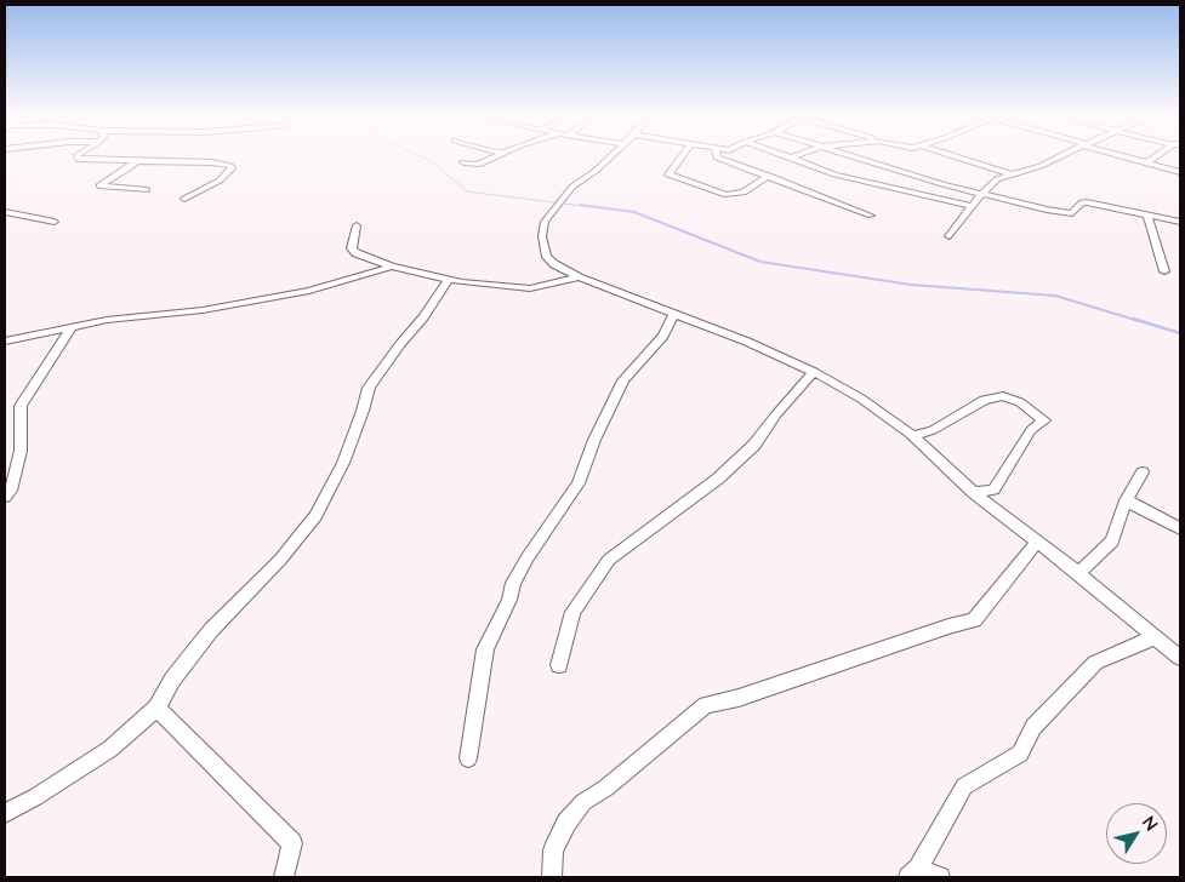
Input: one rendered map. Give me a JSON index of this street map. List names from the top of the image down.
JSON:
{
  "north": "top right"
}
